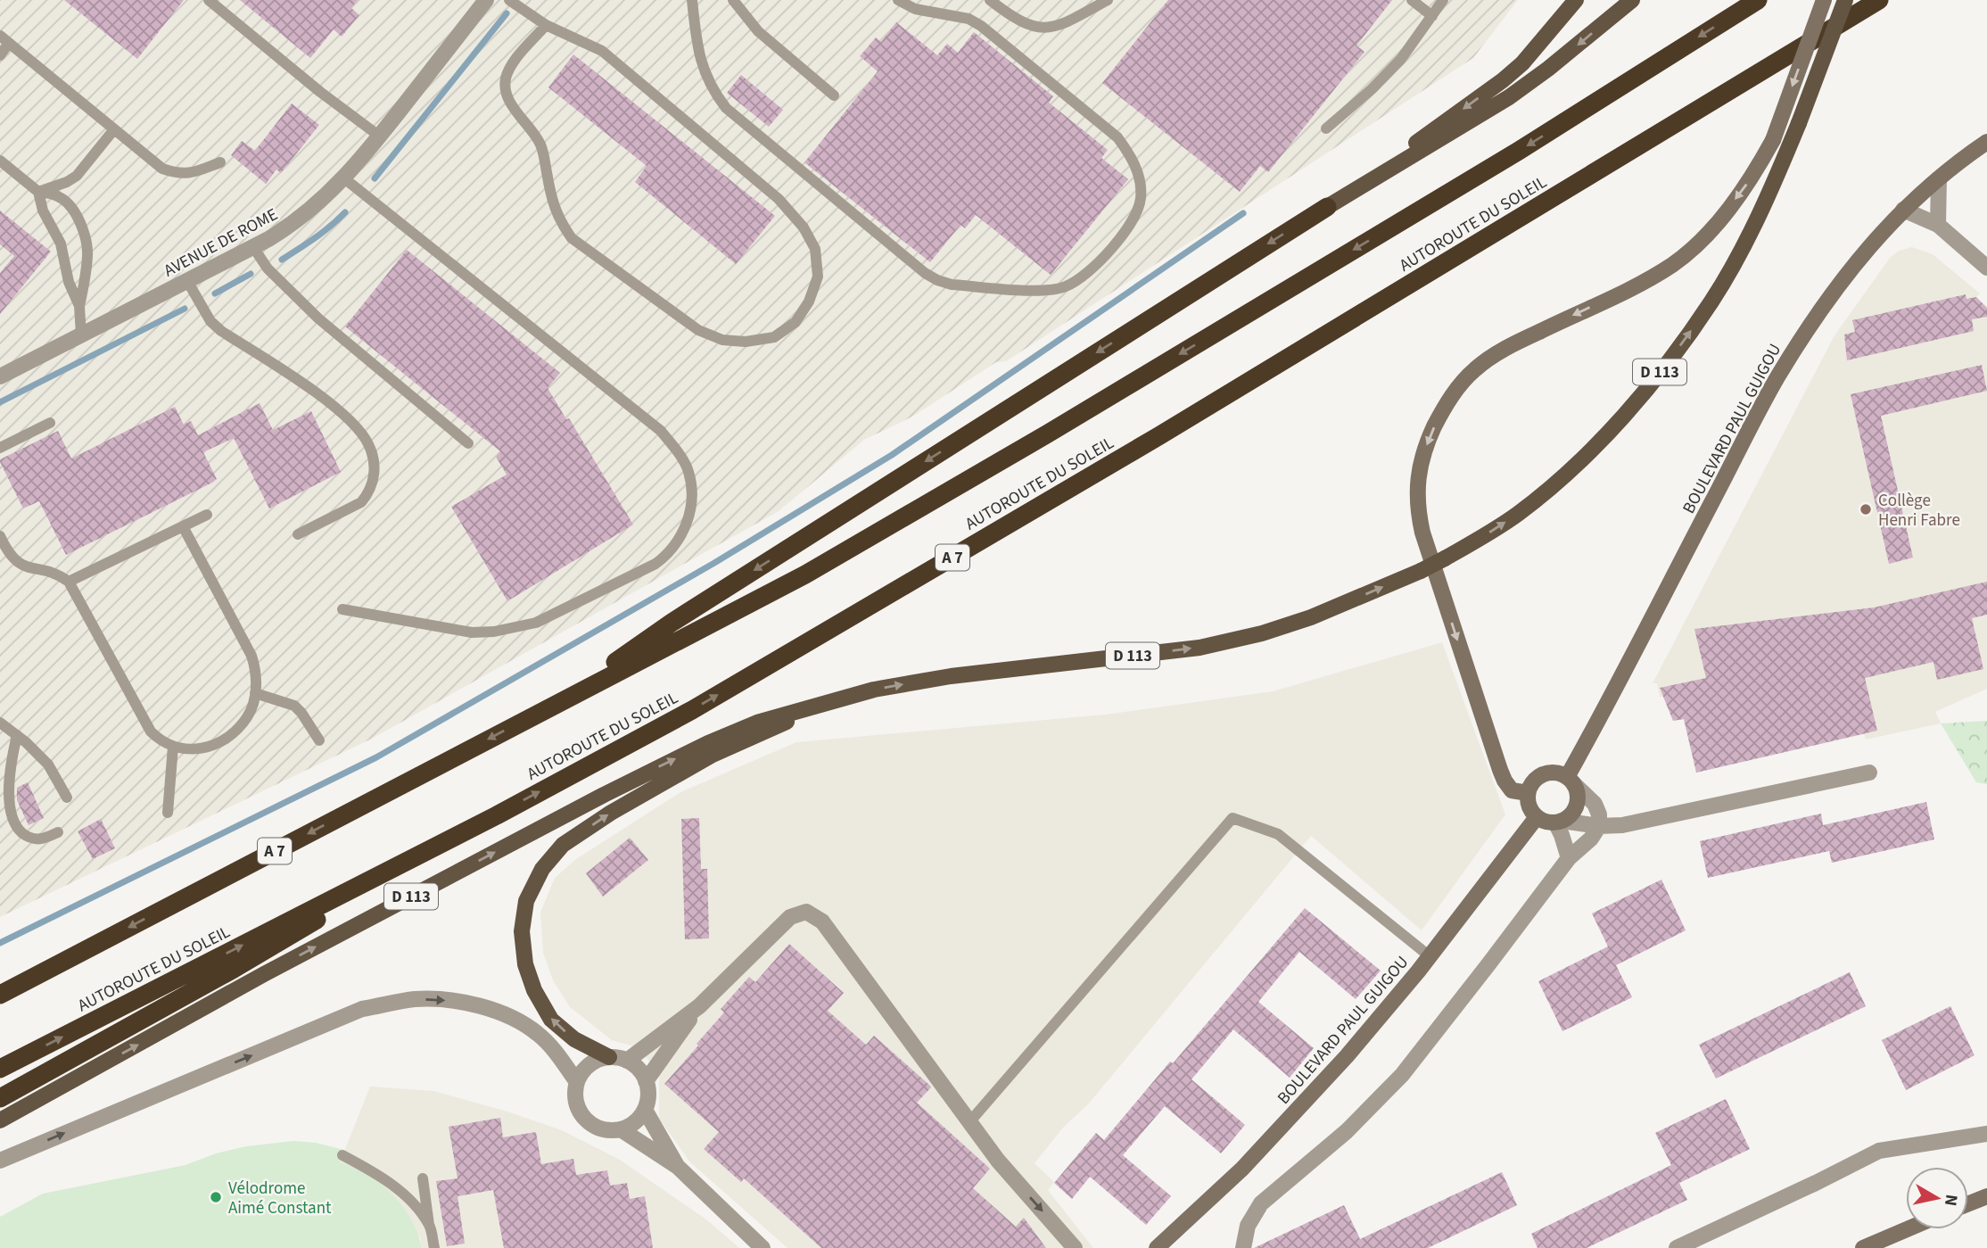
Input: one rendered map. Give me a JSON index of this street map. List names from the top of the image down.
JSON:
{
  "streets": {
    "highway": ["AUTOROUTE DU SOLEIL", "A 7"],
    "main road": ["D 113"],
    "street": ["AVENUE DE ROME", "BOULEVARD PAUL GUIGOU"]
  },
  "places": ["Collège Henri Fabre", "Vélodrome Aimé Constant"],
  "north": "right"
}
